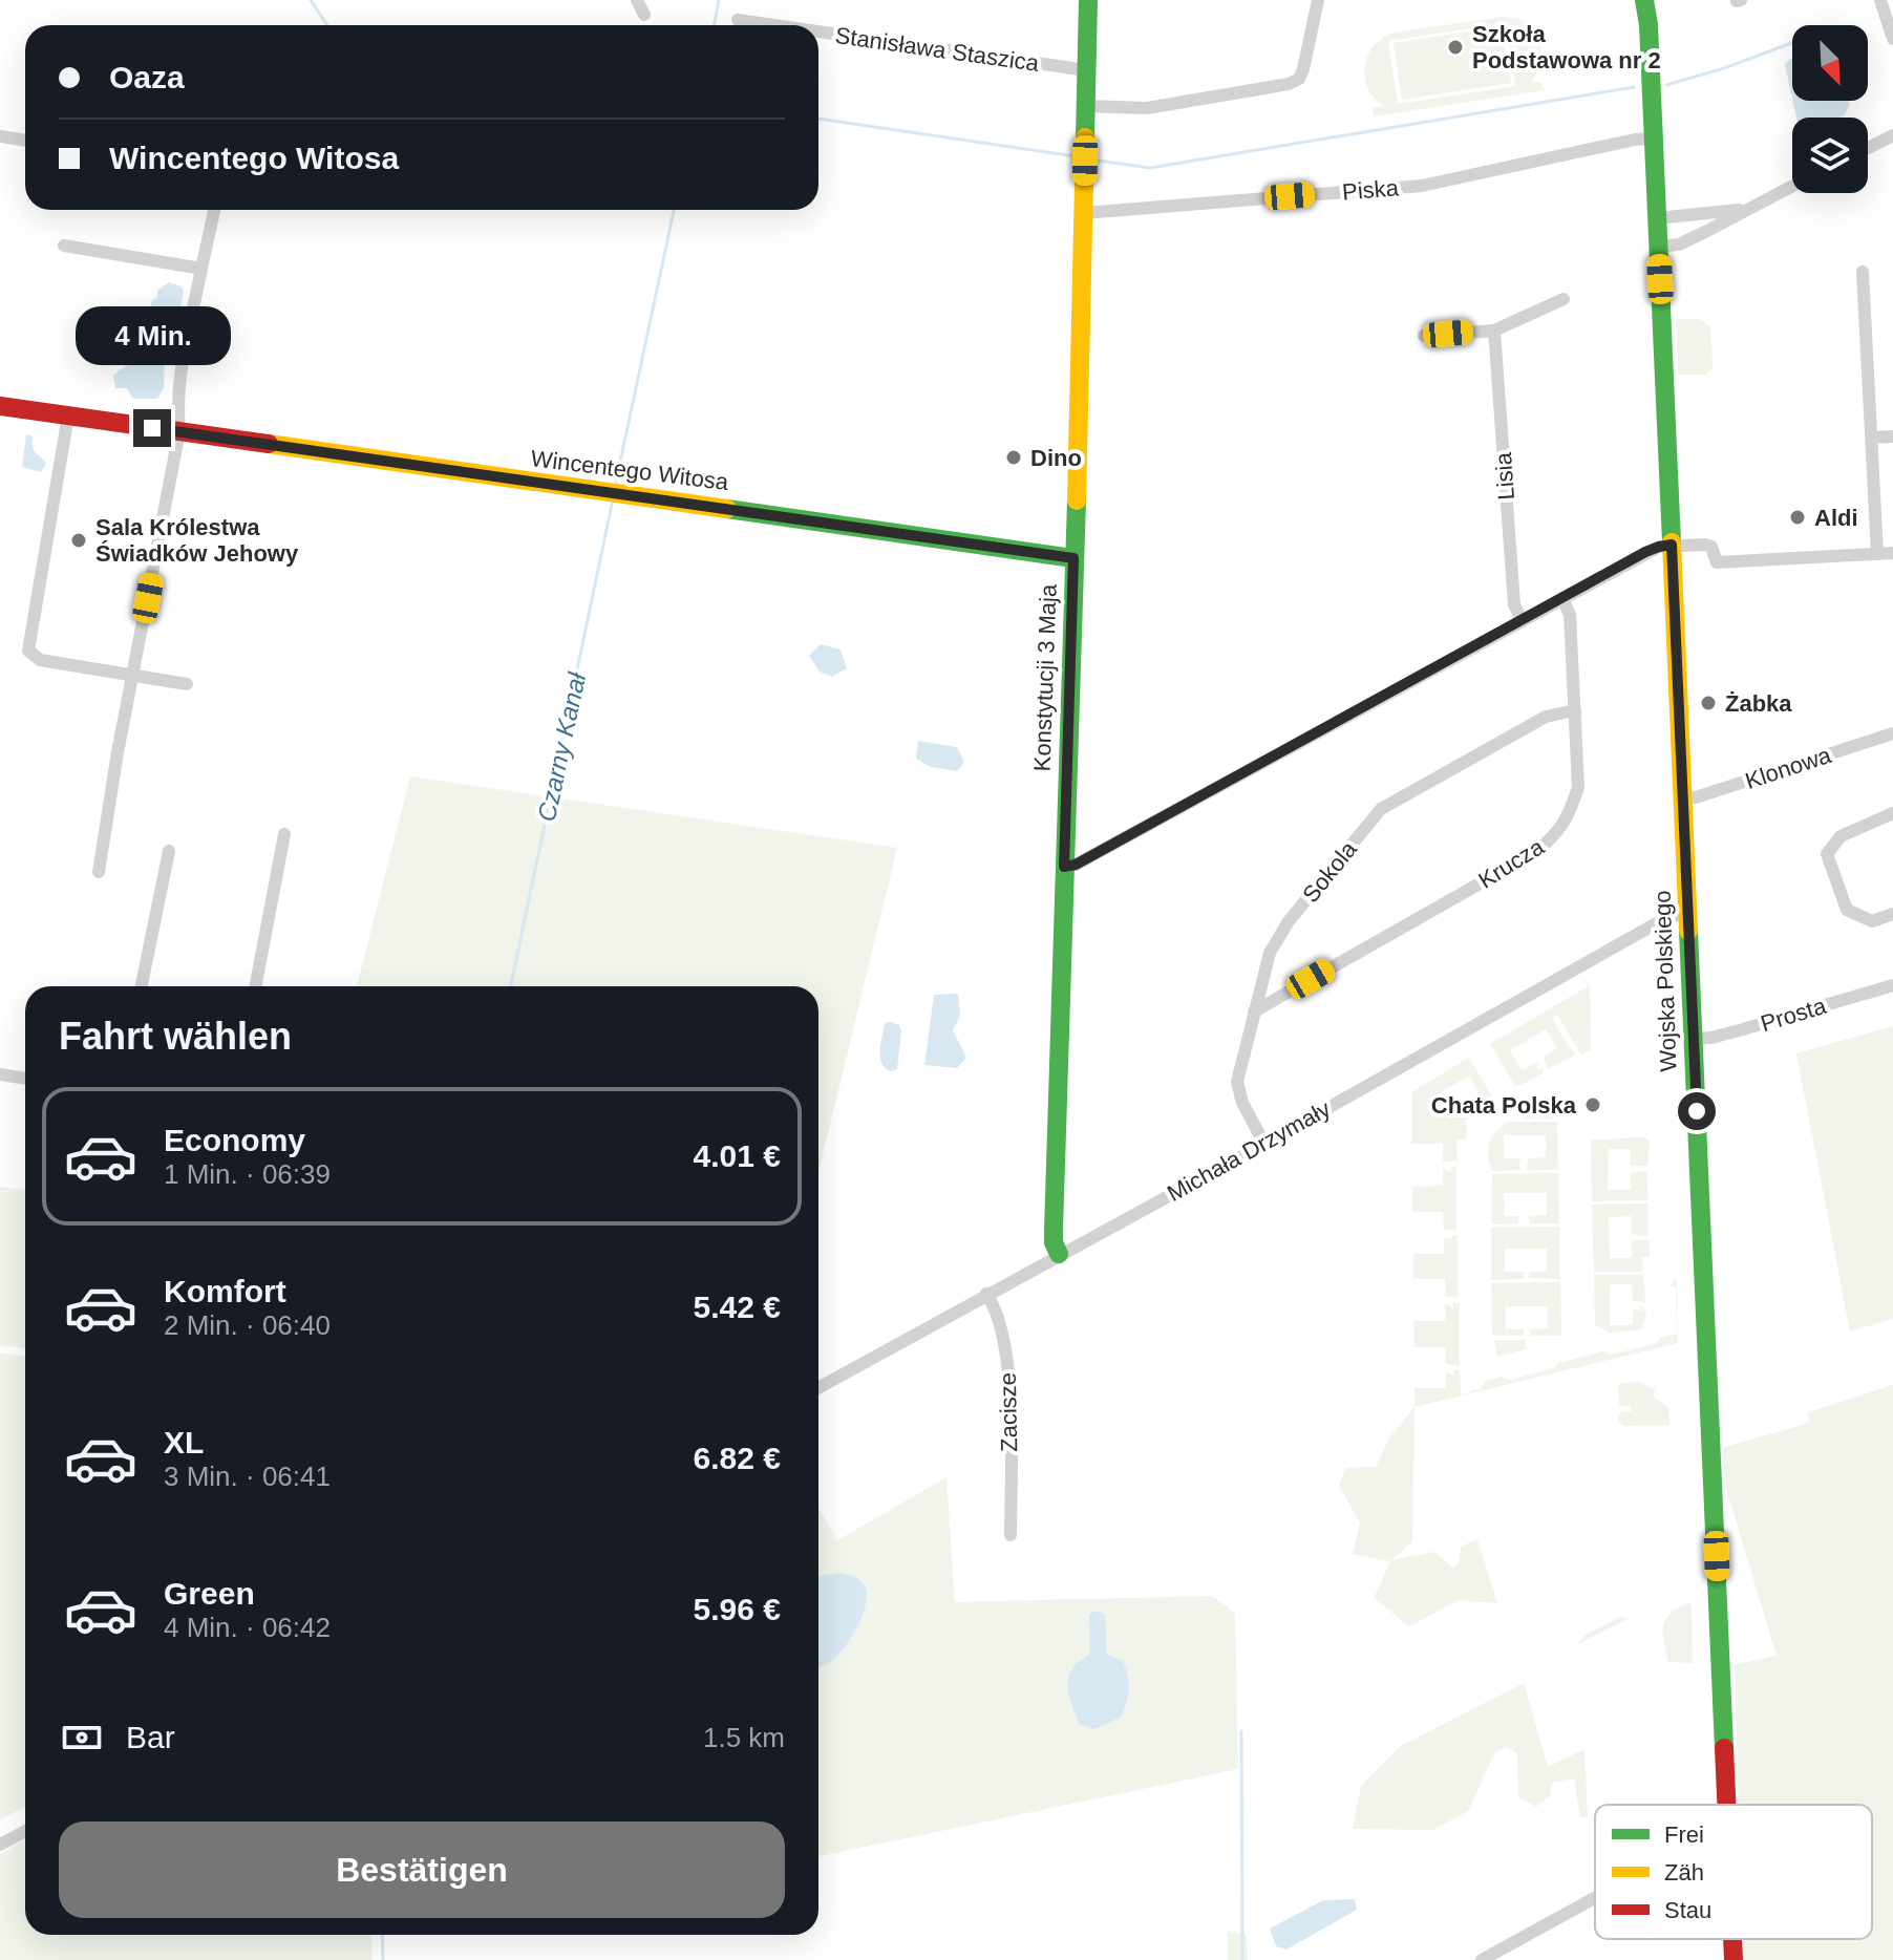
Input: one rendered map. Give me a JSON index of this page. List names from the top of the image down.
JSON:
{
  "streets": {
    "street": [
      "Stanisława Staszica",
      "Piska",
      "Wincentego Witosa",
      "Lisia",
      "Konstytucji 3 Maja",
      "Klonowa",
      "Krucza",
      "Sokola",
      "Wojska Polskiego",
      "Prosta",
      "Michała Drzymały",
      "Zacisze"
    ]
  },
  "crossings": [
    ["Stanisława Staszica", "Konstytucji 3 Maja"],
    ["Piska", "Konstytucji 3 Maja"],
    ["Piska", "Wojska Polskiego"],
    ["Wincentego Witosa", "Konstytucji 3 Maja"],
    ["Konstytucji 3 Maja", "Michała Drzymały"],
    ["Klonowa", "Wojska Polskiego"],
    ["Krucza", "Sokola"],
    ["Sokola", "Michała Drzymały"],
    ["Wojska Polskiego", "Prosta"],
    ["Wojska Polskiego", "Michała Drzymały"],
    ["Michała Drzymały", "Zacisze"]
  ],
  "water": ["Czarny Kanał"],
  "places": [
    "Szkoła Podstawowa nr 2",
    "Dino",
    "Aldi",
    "Sala Królestwa Świadków Jehowy",
    "Żabka",
    "Chata Polska"
  ],
  "legend": ["Frei", "Zäh", "Stau"],
  "north": "bottom right",
  "page": {
    "banner": ["Oaza", "Wincentego Witosa"],
    "bubble": "4 Min.",
    "heading": "Fahrt wählen",
    "list": [
      {
        "name": "Economy",
        "note": "1 Min. · 06:39",
        "value": "4.01 €"
      },
      {
        "name": "Komfort",
        "note": "2 Min. · 06:40",
        "value": "5.42 €"
      },
      {
        "name": "XL",
        "note": "3 Min. · 06:41",
        "value": "6.82 €"
      },
      {
        "name": "Green",
        "note": "4 Min. · 06:42",
        "value": "5.96 €"
      }
    ],
    "pay": ["Bar", "1.5 km"],
    "buttons": "Bestätigen"
  }
}
